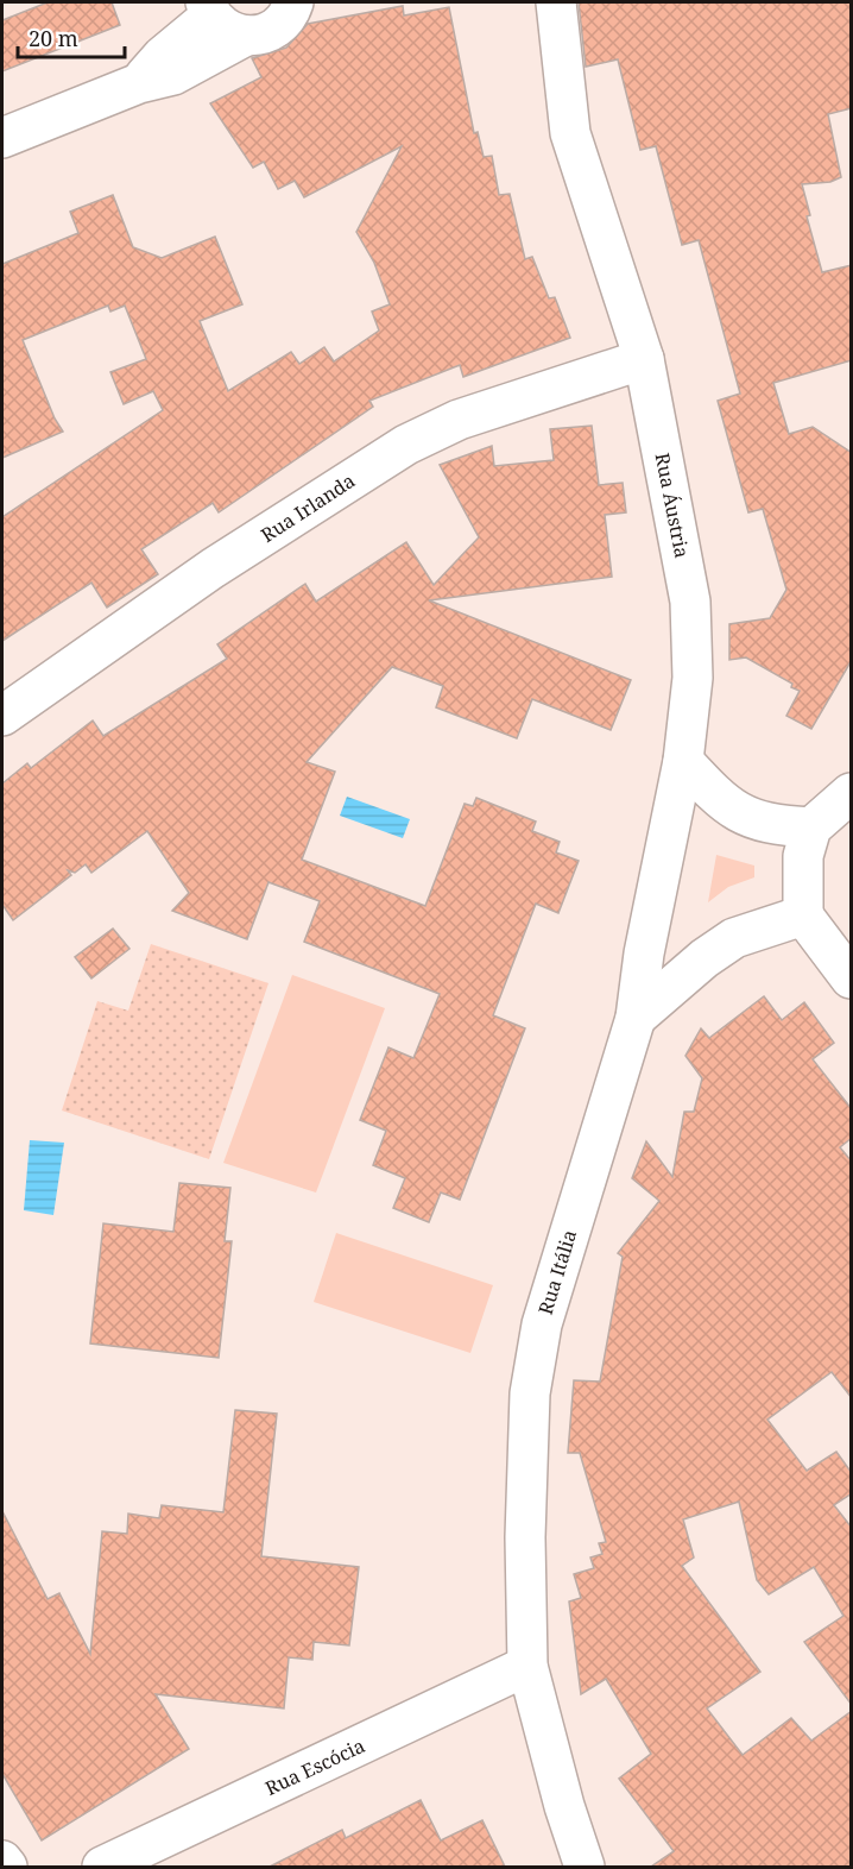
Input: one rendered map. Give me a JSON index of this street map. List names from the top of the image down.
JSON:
{
  "streets": {
    "street": [
      "Rua Áustria",
      "Rua Irlanda",
      "Rua Itália",
      "Rua Escócia"
    ]
  },
  "crossings": [
    ["Rua Áustria", "Rua Irlanda"],
    ["Rua Áustria", "Rua Itália"],
    ["Rua Itália", "Rua Escócia"]
  ],
  "scale_bar": "20 m"
}
